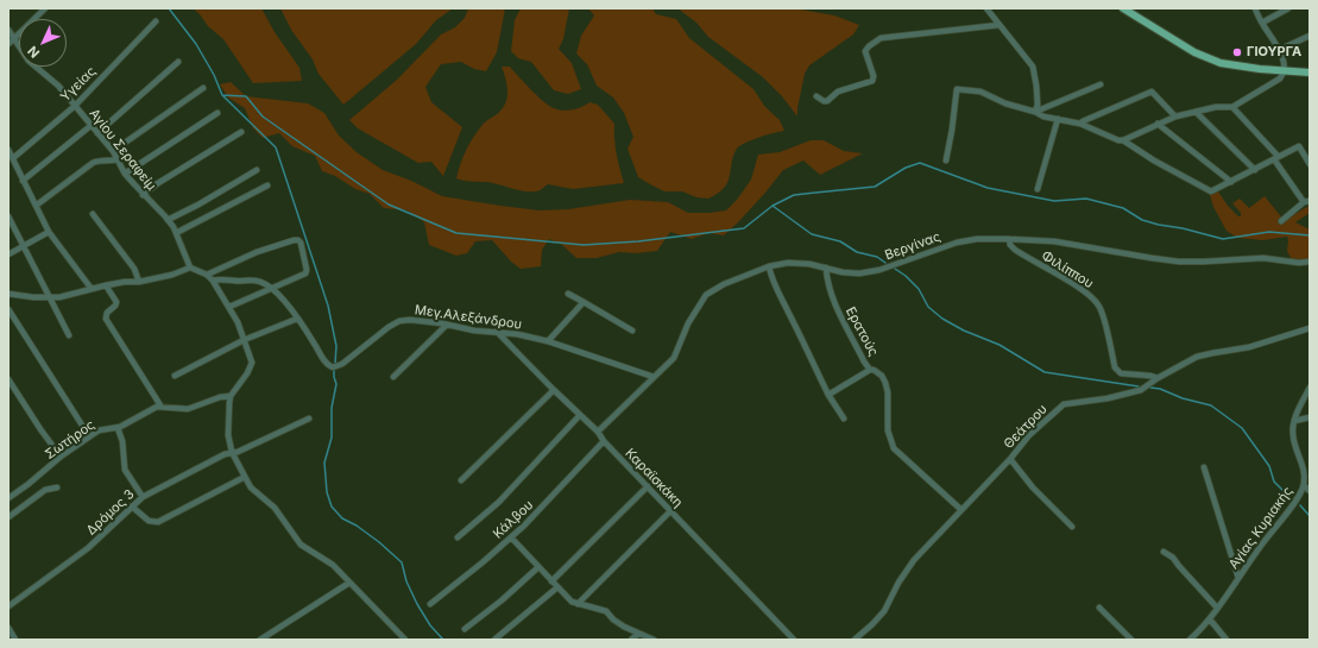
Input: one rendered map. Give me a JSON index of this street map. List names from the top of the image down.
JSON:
{
  "streets": {
    "street": [
      "Υγείας",
      "Αγίου Σεραφείμ",
      "Βεργίνας",
      "Φιλίππου",
      "Μεγ.Αλεξάνδρου",
      "Ερατούς",
      "Θεάτρου",
      "Σωτήρος",
      "Καραϊσκάκη",
      "Δρόμος 3",
      "Κάλβου",
      "Αγίας Κυριακής"
    ]
  },
  "crossings": [
    ["Υγείας", "Αγίου Σεραφείμ"],
    ["Βεργίνας", "Φιλίππου"],
    ["Βεργίνας", "Μεγ.Αλεξάνδρου"],
    ["Βεργίνας", "Ερατούς"],
    ["Βεργίνας", "Καραϊσκάκη"],
    ["Φιλίππου", "Θεάτρου"],
    ["Μεγ.Αλεξάνδρου", "Καραϊσκάκη"],
    ["Ερατούς", "Θεάτρου"],
    ["Καραϊσκάκη", "Κάλβου"]
  ],
  "places": ["ΓΙΟΥΡΓΑ"],
  "north": "bottom left"
}
